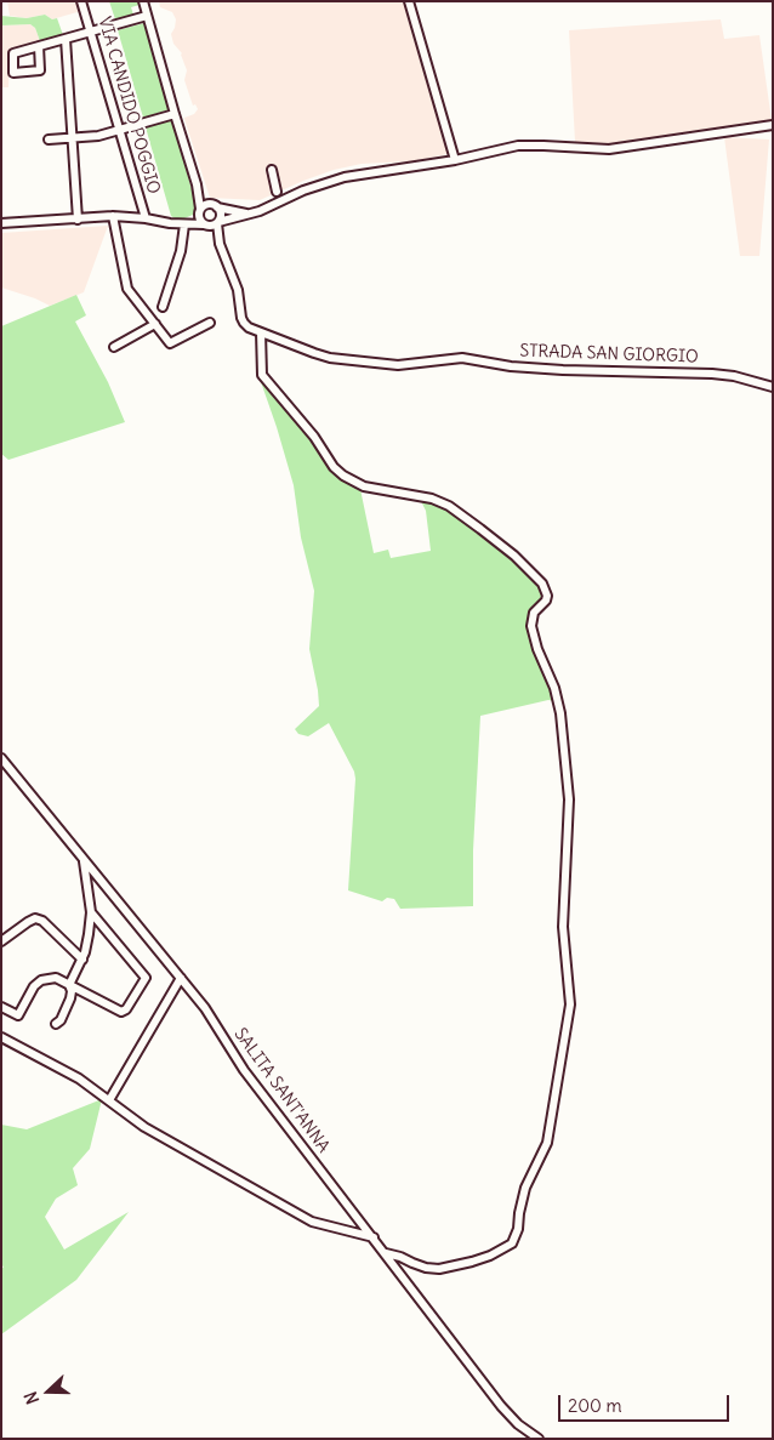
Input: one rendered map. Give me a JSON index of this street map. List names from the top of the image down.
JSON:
{
  "streets": {
    "street": ["VIA CANDIDO POGGIO", "STRADA SAN GIORGIO", "SALITA SANT'ANNA"]
  },
  "scale_bar": "200 m",
  "north": "left"
}
